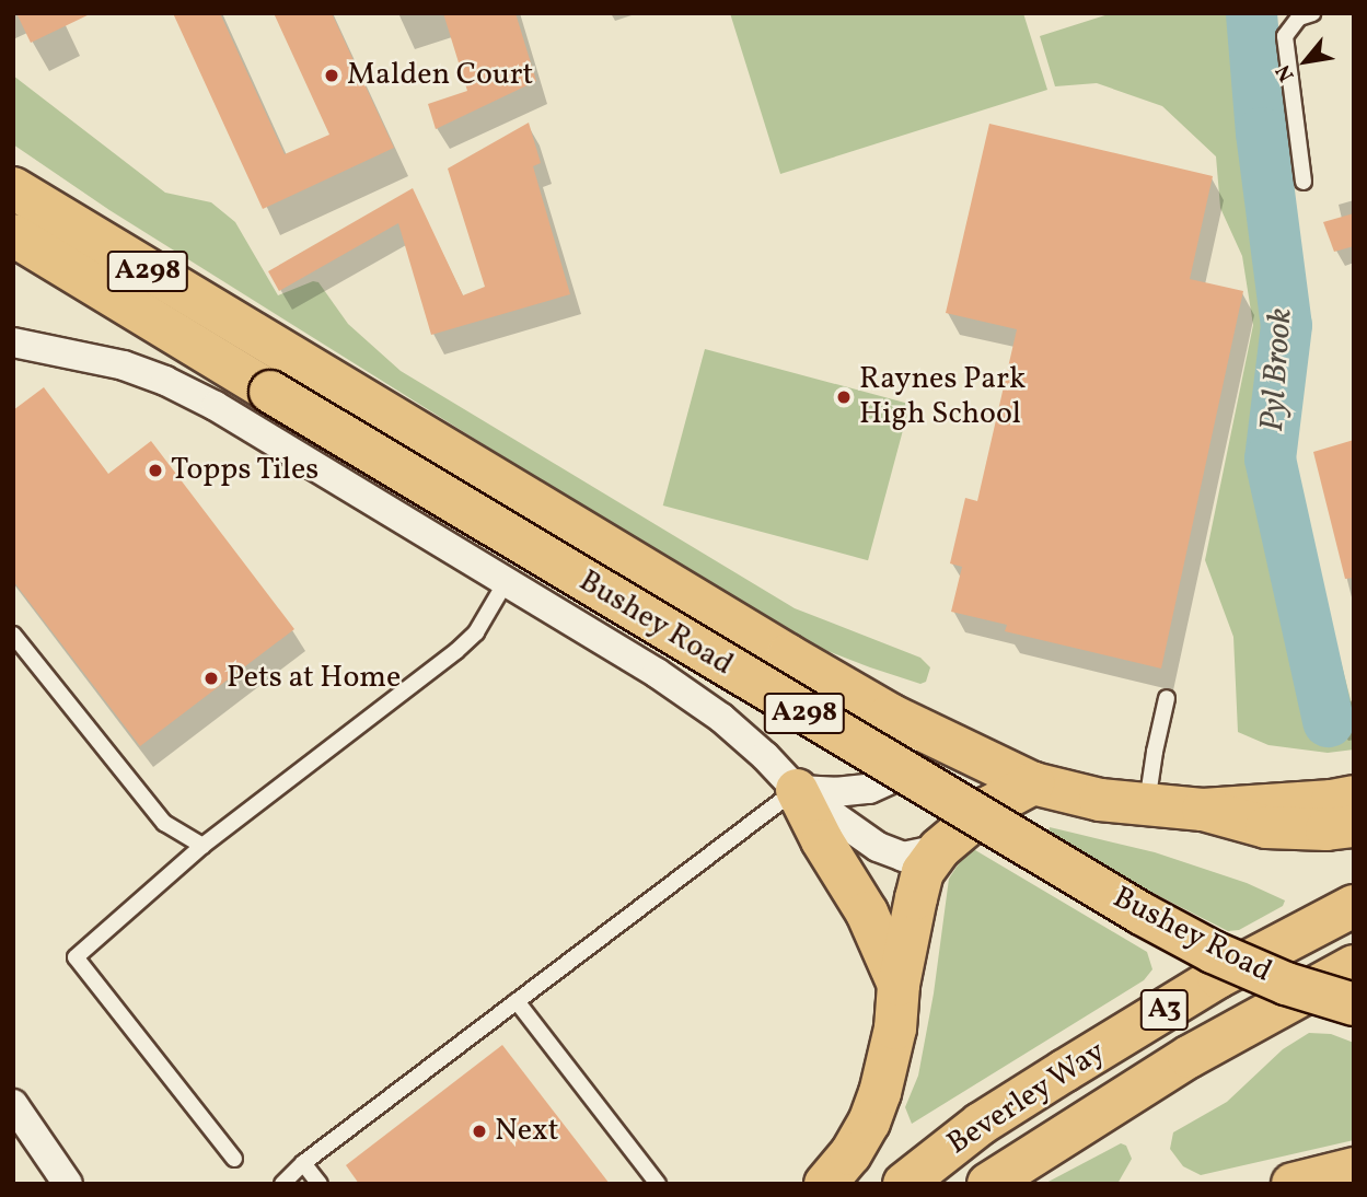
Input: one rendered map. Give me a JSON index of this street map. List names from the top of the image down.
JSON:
{
  "streets": {
    "main road": [
      "A298",
      "Bushey Road",
      "A3",
      "Beverley Way"
    ]
  },
  "crossings": [
    ["A298", "Bushey Road"]
  ],
  "water": ["Pyl Brook"],
  "places": [
    "Malden Court",
    "Raynes Park High School",
    "Topps Tiles",
    "Pets at Home",
    "Next"
  ],
  "north": "bottom left"
}
